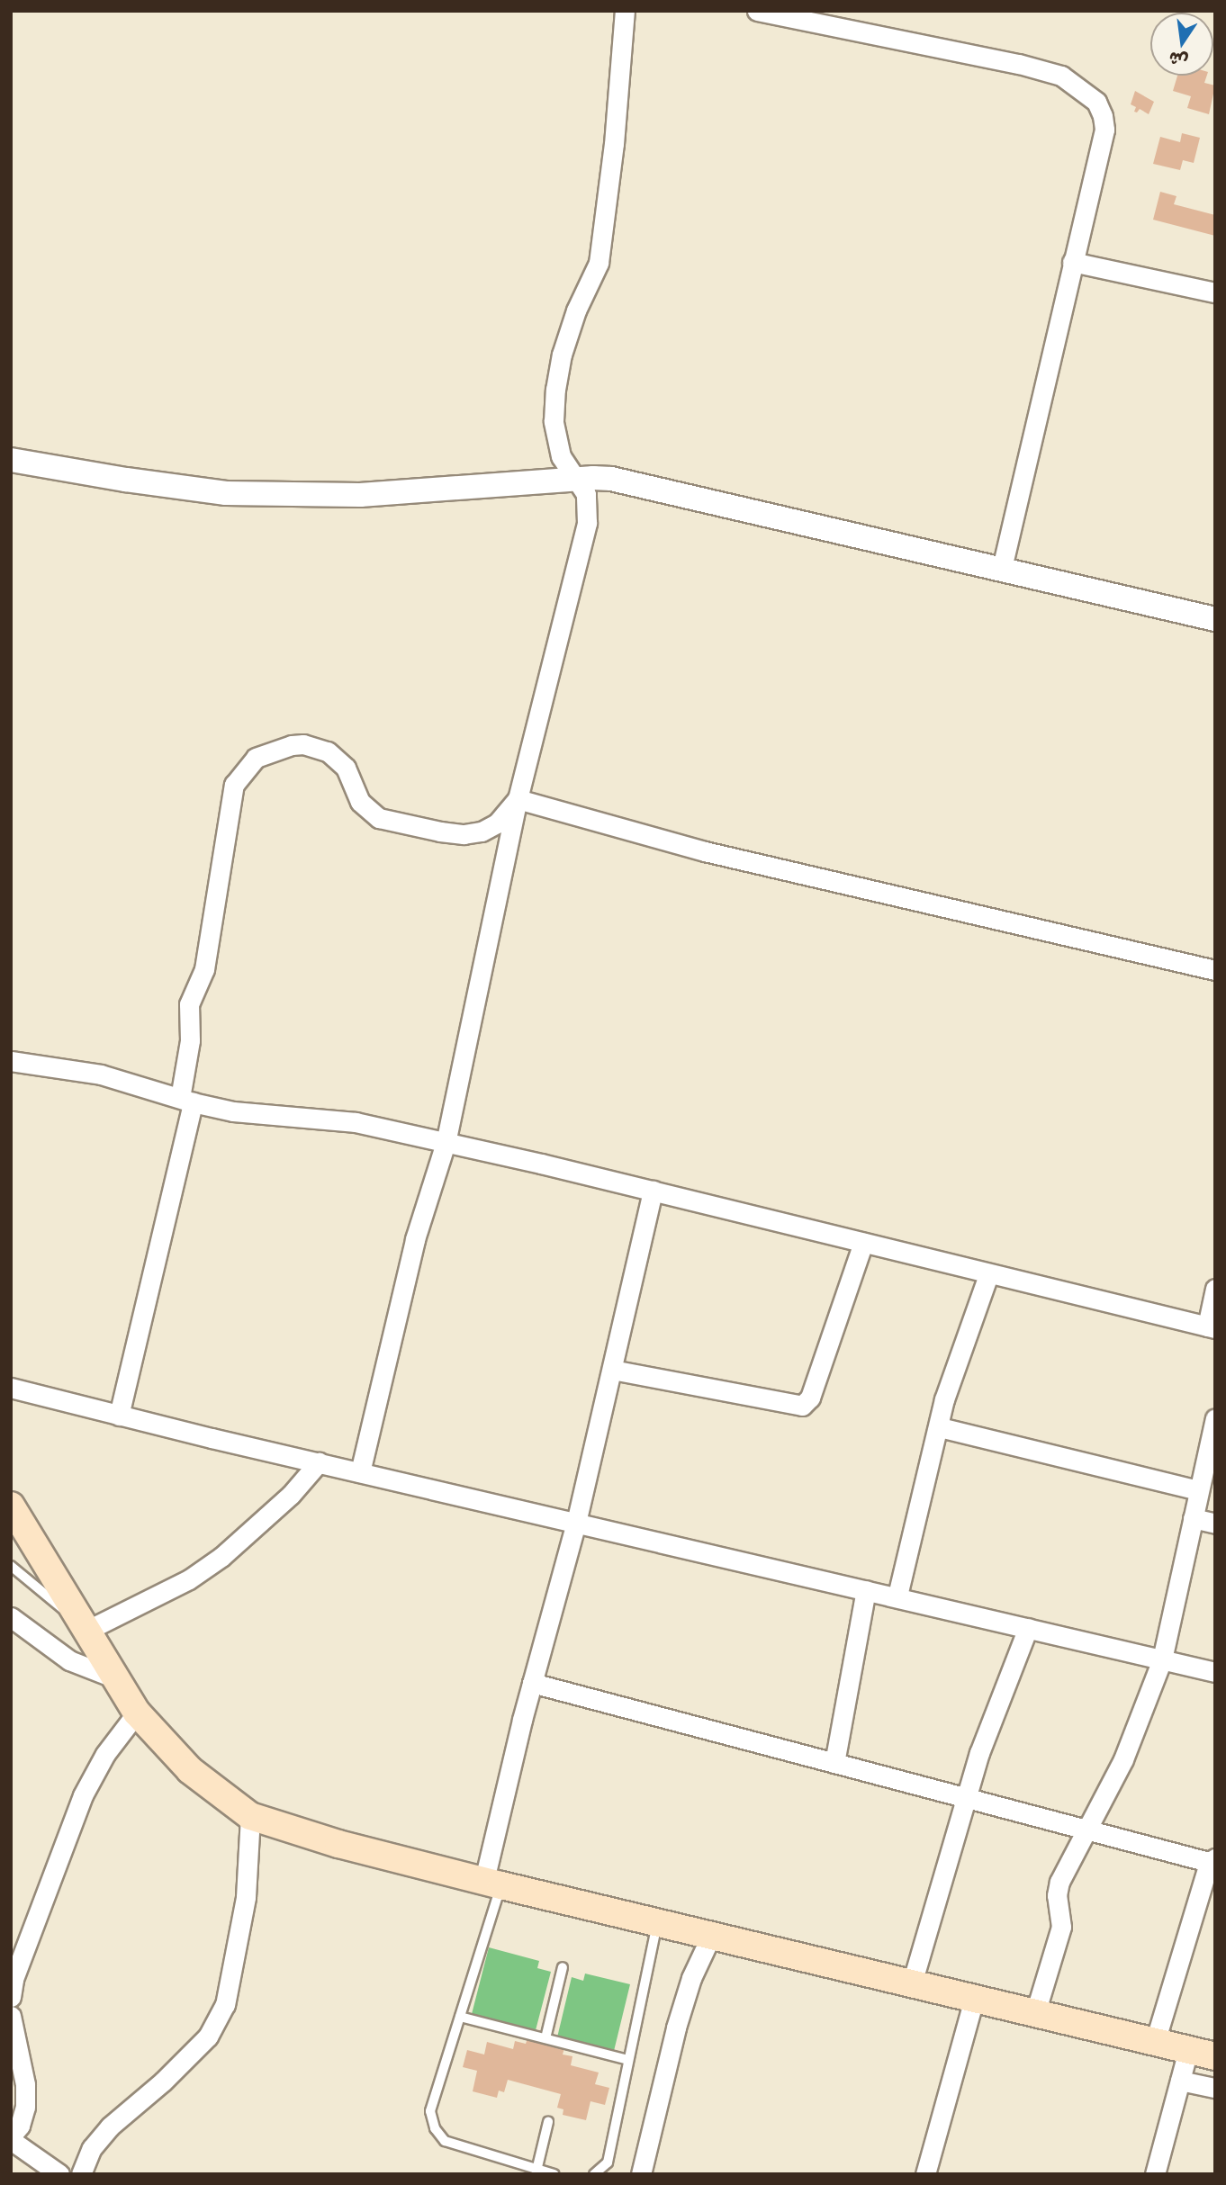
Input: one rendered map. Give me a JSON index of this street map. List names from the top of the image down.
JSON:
{
  "north": "bottom"
}
